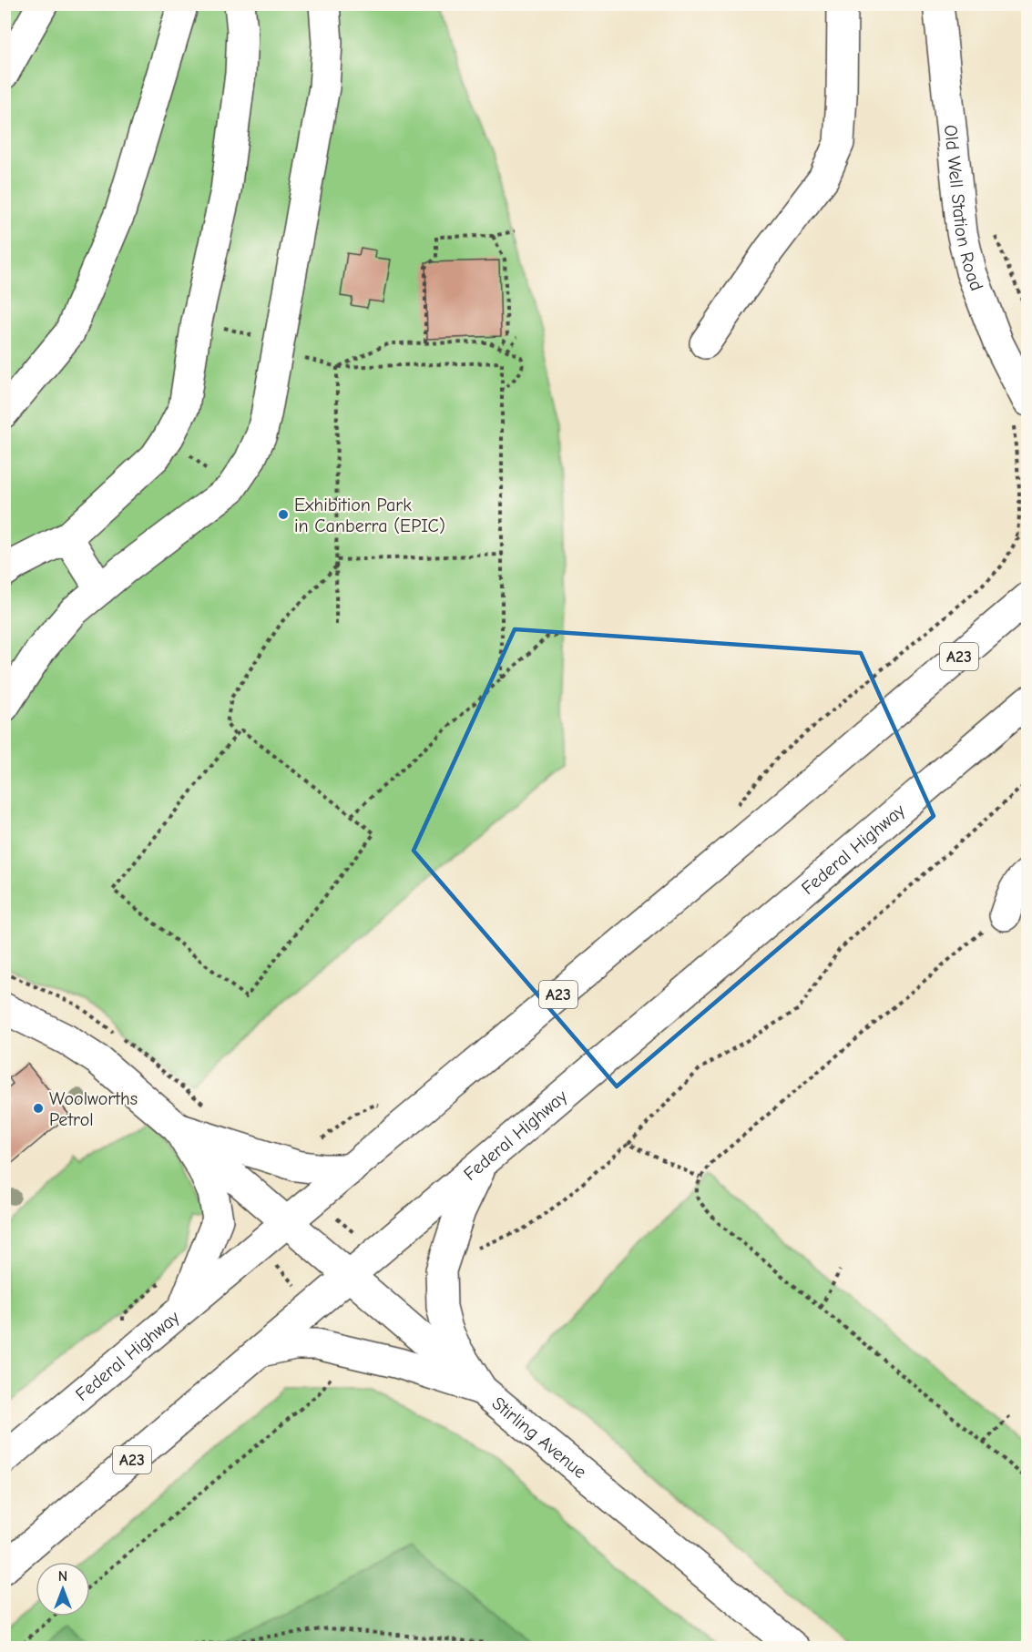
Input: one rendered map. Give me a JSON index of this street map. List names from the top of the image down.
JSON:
{
  "streets": {
    "main road": [
      "Old Well Station Road",
      "A23",
      "Federal Highway",
      "Stirling Avenue"
    ]
  },
  "crossings": [
    ["Federal Highway", "Stirling Avenue"]
  ],
  "places": ["Exhibition Park in Canberra (EPIC)", "Woolworths Petrol"],
  "north": "top"
}
